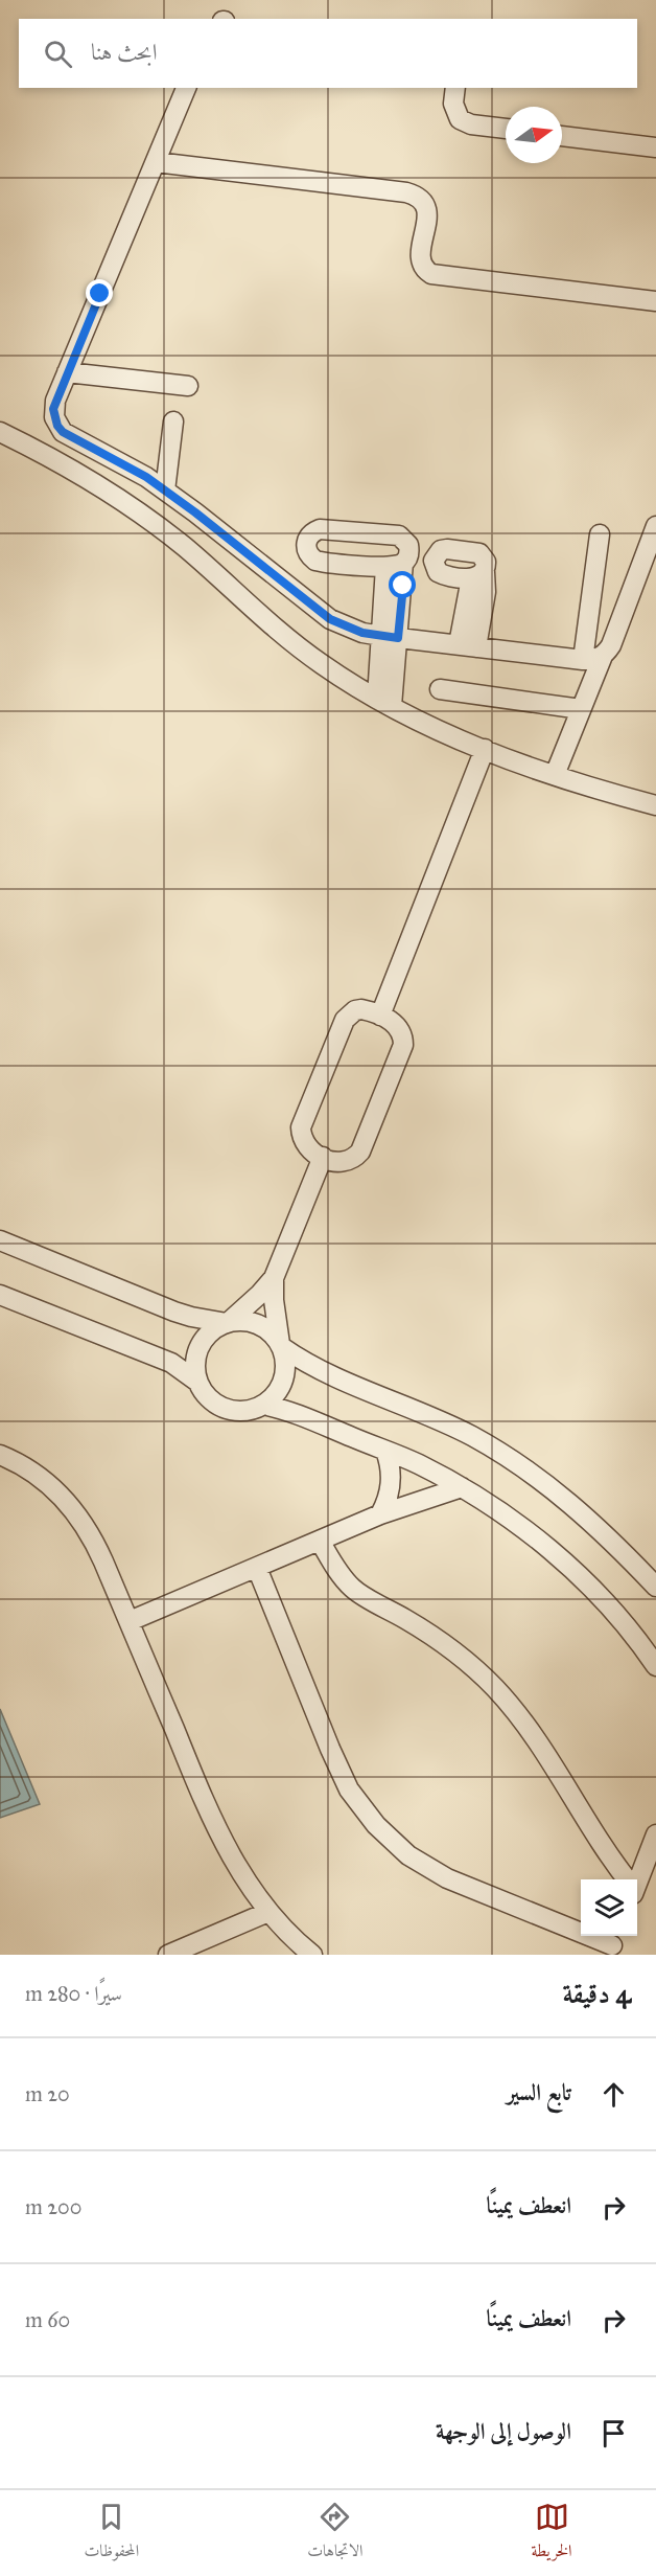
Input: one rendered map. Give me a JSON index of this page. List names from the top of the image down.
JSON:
{
  "north": "right",
  "page": {
    "search": "ابحث هنا",
    "heading": ["4 دقيقة", "سيرًا · 280 m"],
    "list": [
      ["تابع السير", "20 m"],
      ["انعطف يمينًا", "200 m"],
      ["انعطف يمينًا", "60 m"],
      "الوصول إلى الوجهة"
    ],
    "nav": ["الخريطة", "الاتجاهات", "المحفوظات"]
  }
}
